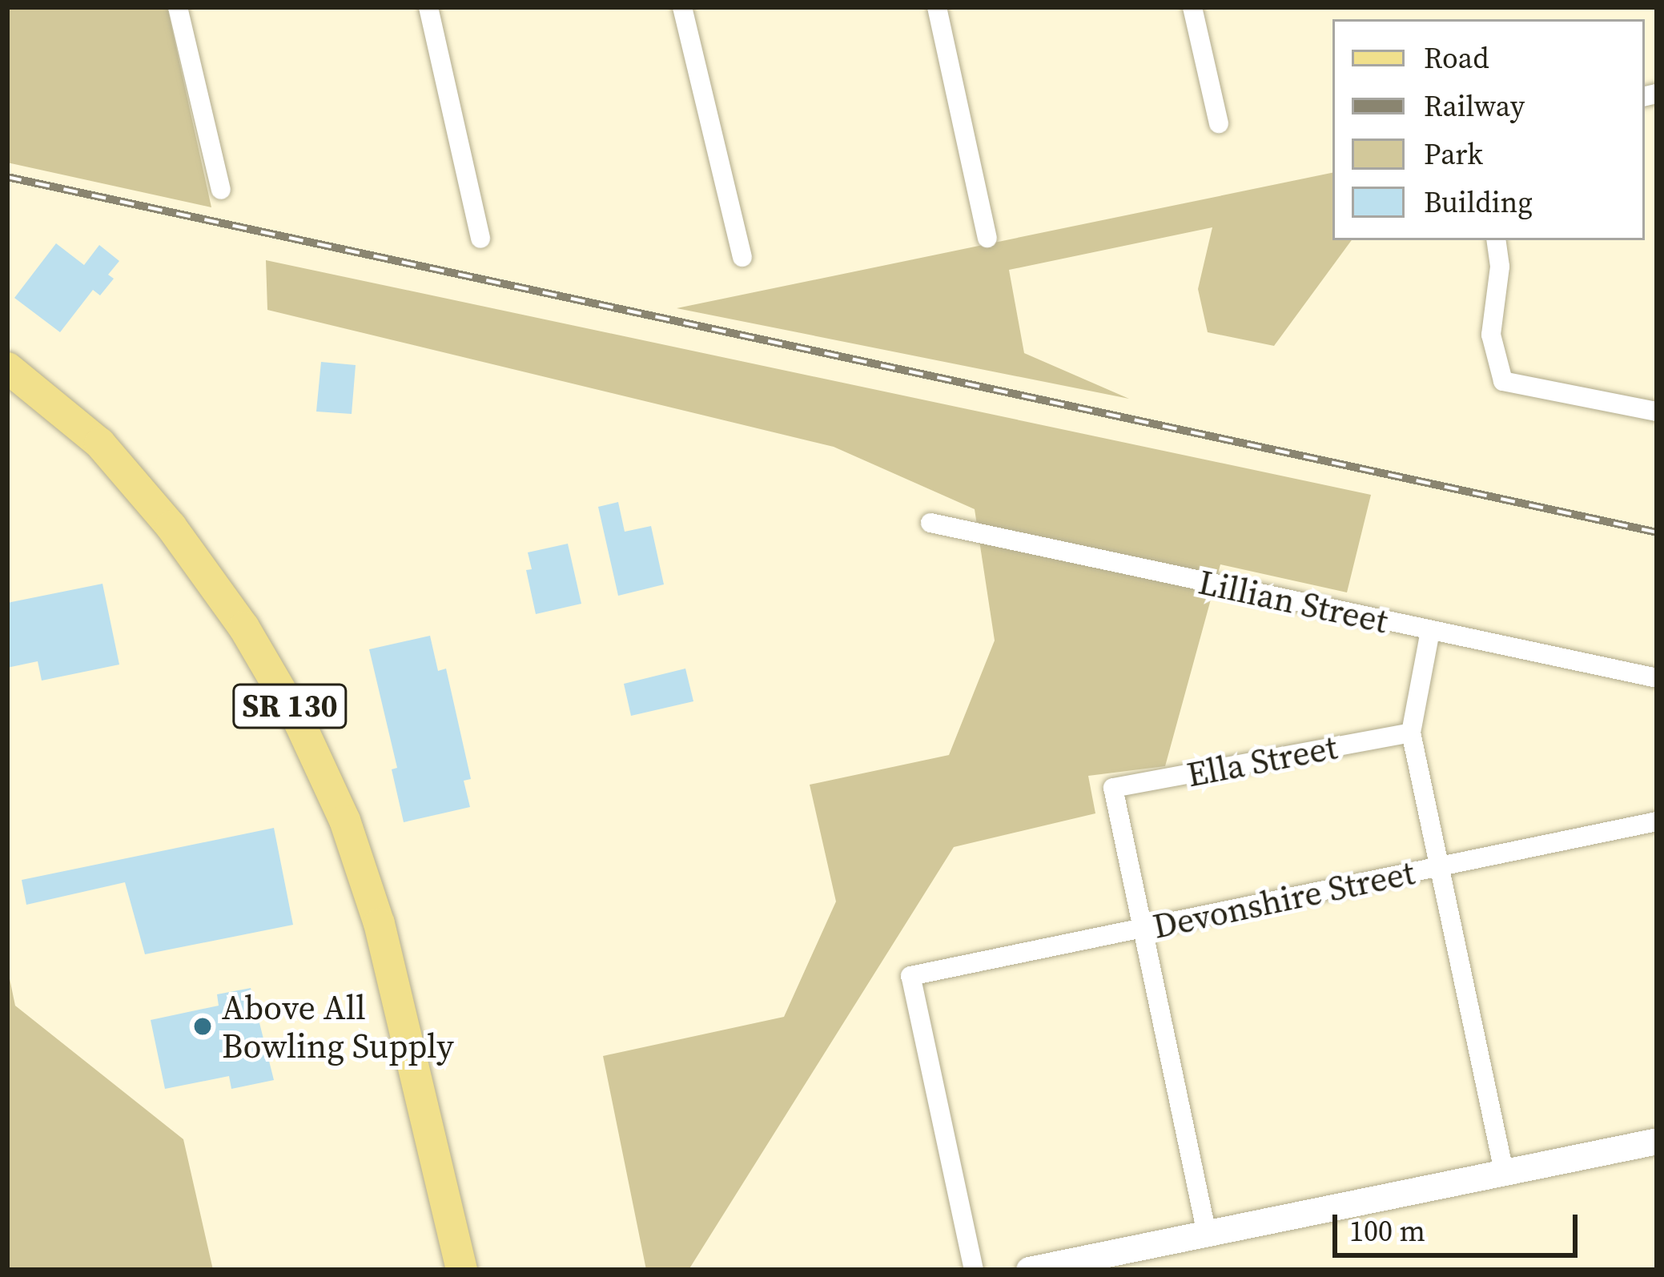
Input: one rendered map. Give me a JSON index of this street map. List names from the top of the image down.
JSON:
{
  "streets": {
    "main road": ["SR 130"],
    "street": ["Lillian Street", "Ella Street", "Devonshire Street"]
  },
  "crossings": [
    ["Ella Street", "Devonshire Street"]
  ],
  "places": ["Above All Bowling Supply"],
  "legend": [
    "Road",
    "Railway",
    "Park",
    "Building"
  ],
  "scale_bar": "100 m"
}
